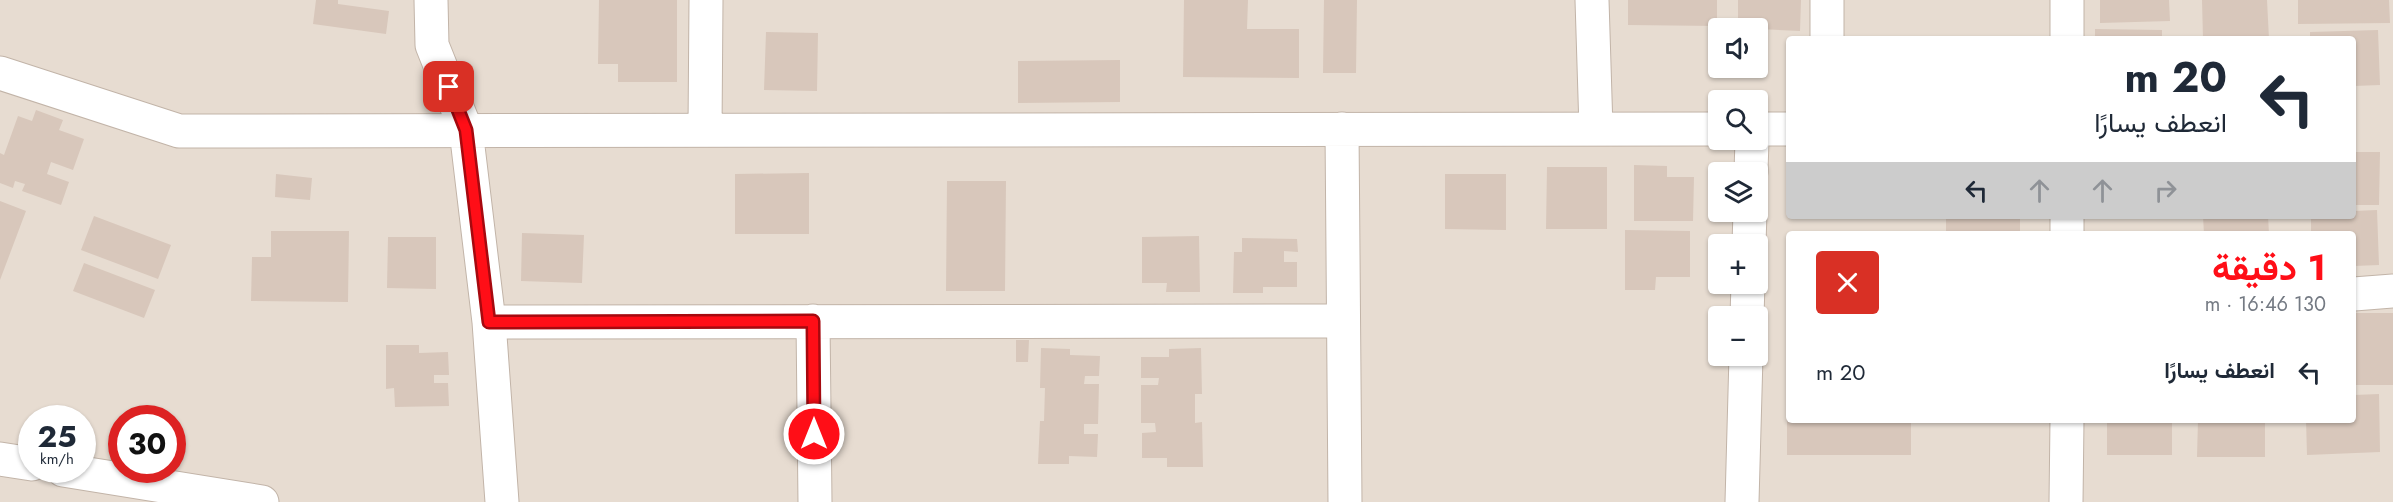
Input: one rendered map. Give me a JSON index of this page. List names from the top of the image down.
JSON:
{
  "page": {
    "map_buttons": ["+", "−"],
    "turn": ["20 m", "انعطف يسارًا"],
    "heading": ["1 دقيقة", "130 m · 16:46"],
    "list": [
      {
        "name": "انعطف يسارًا",
        "value": "20 m"
      }
    ],
    "speed": "25 km/h",
    "limit": "30"
  }
}
